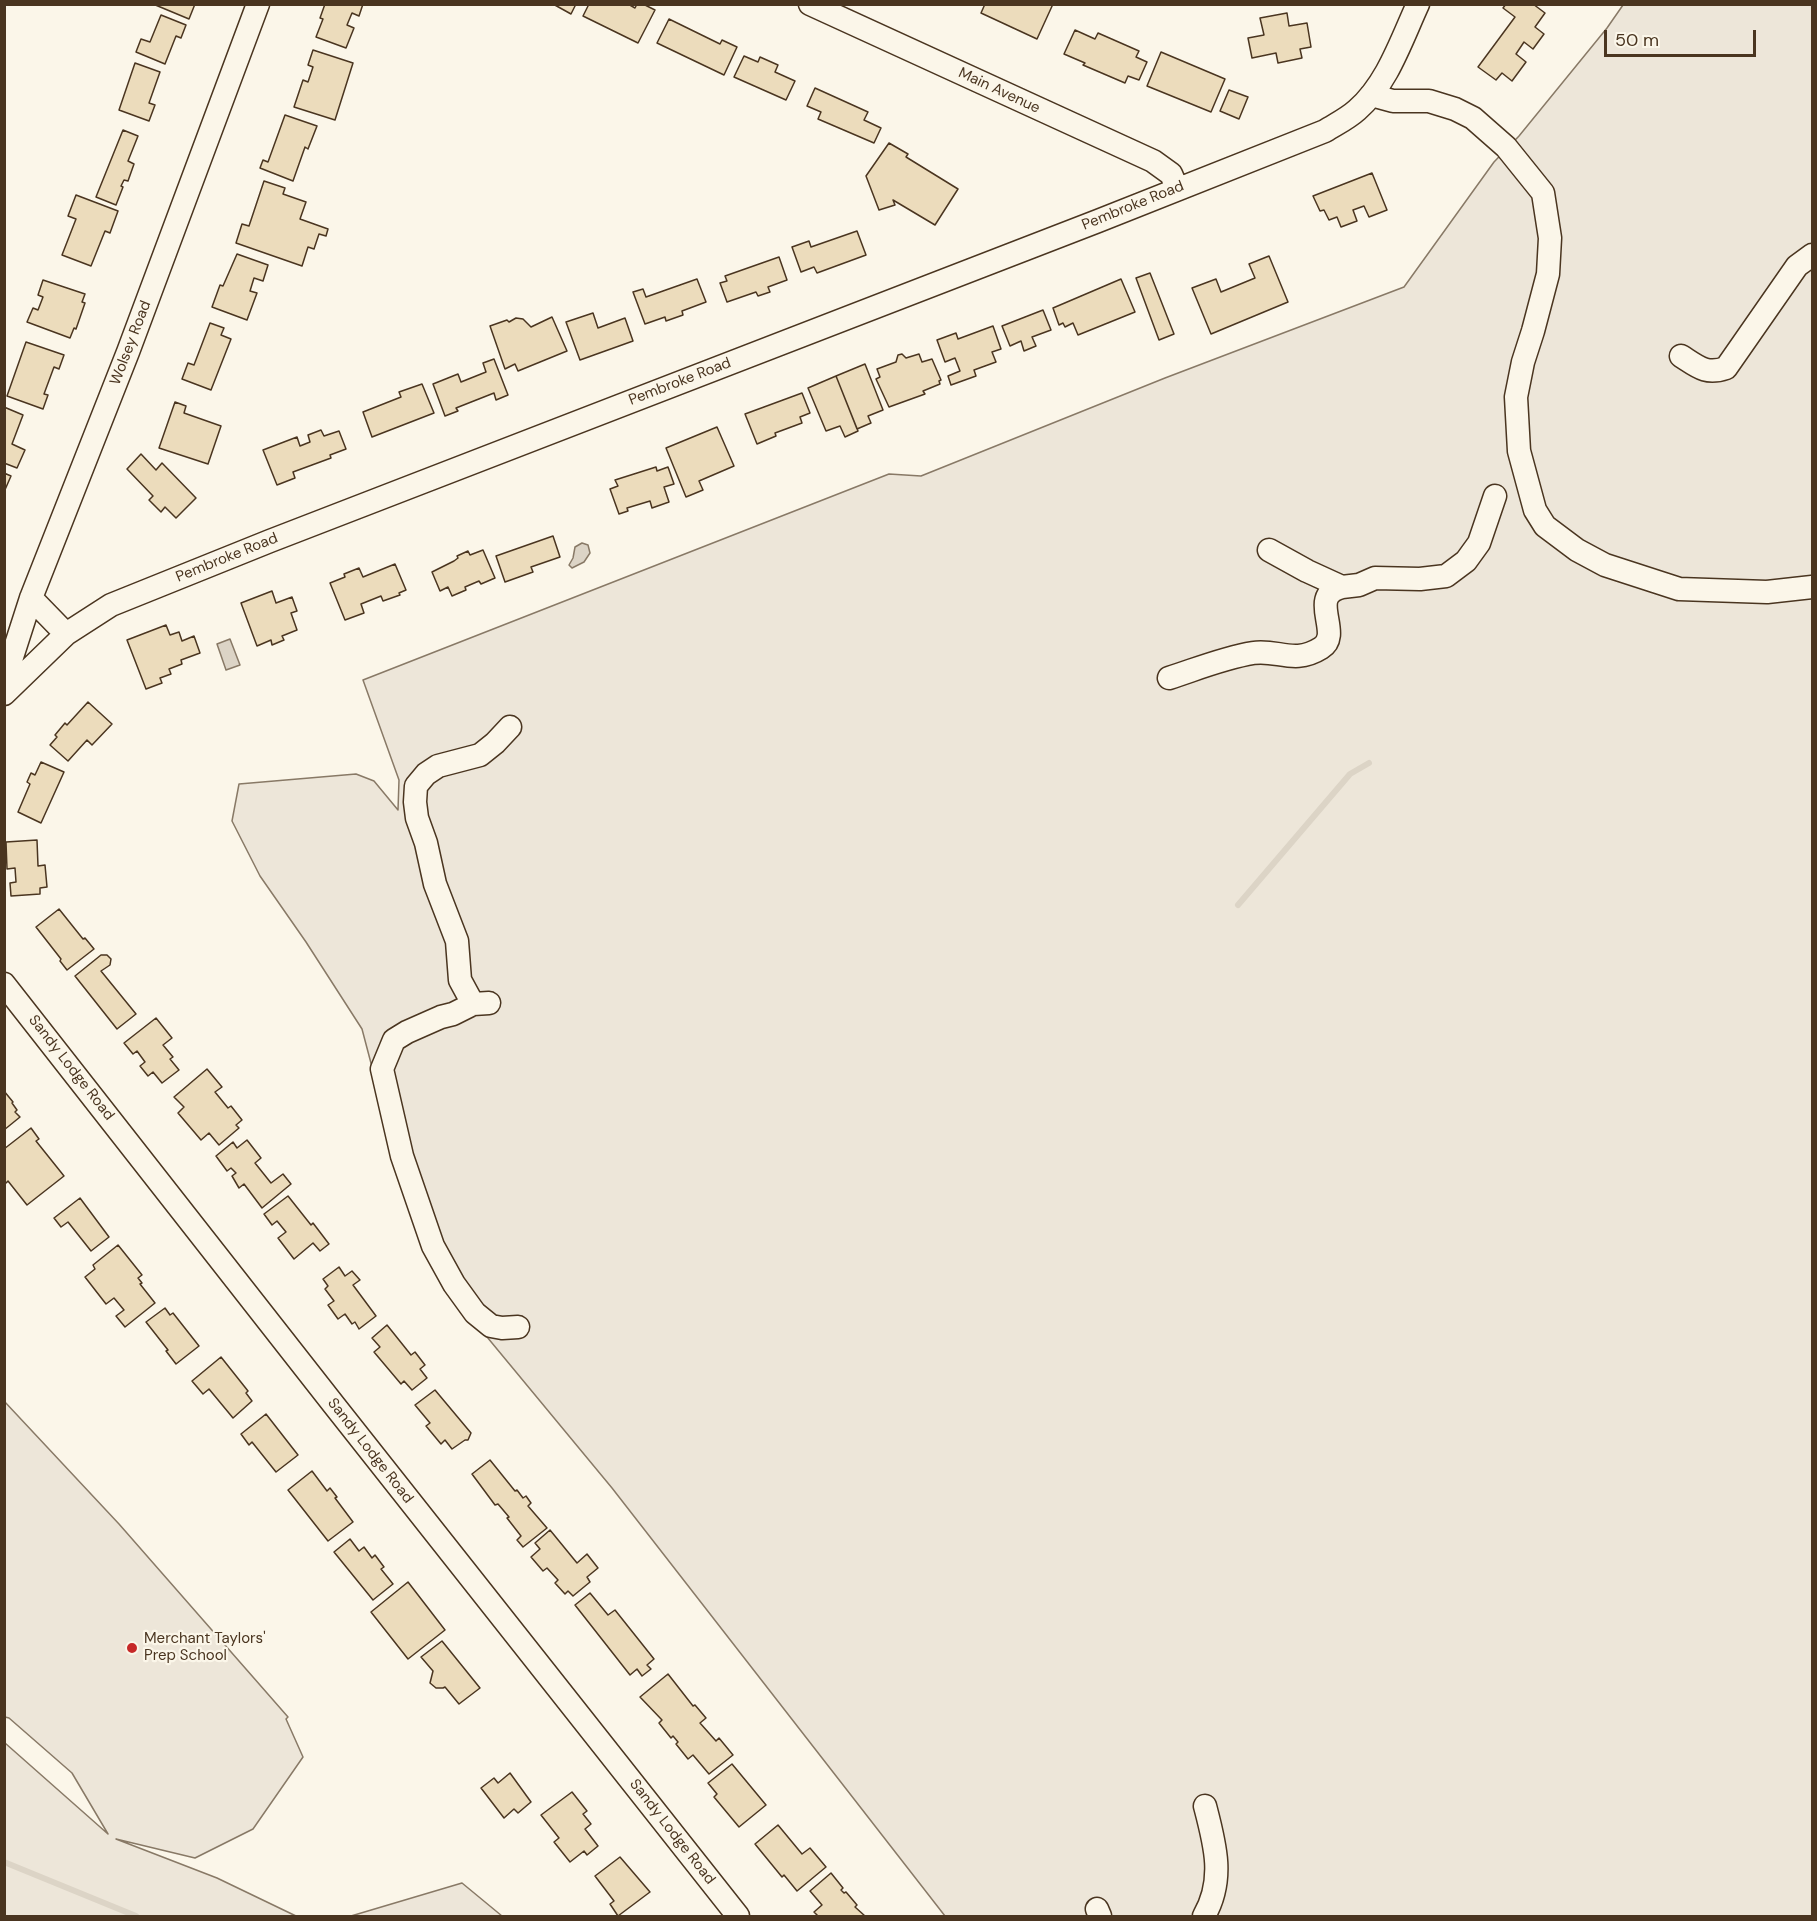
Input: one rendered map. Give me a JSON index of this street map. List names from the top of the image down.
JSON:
{
  "streets": {
    "street": [
      "Main Avenue",
      "Pembroke Road",
      "Wolsey Road",
      "Sandy Lodge Road"
    ]
  },
  "crossings": [
    ["Main Avenue", "Pembroke Road"]
  ],
  "places": ["Merchant Taylors' Prep School"],
  "scale_bar": "50 m"
}
